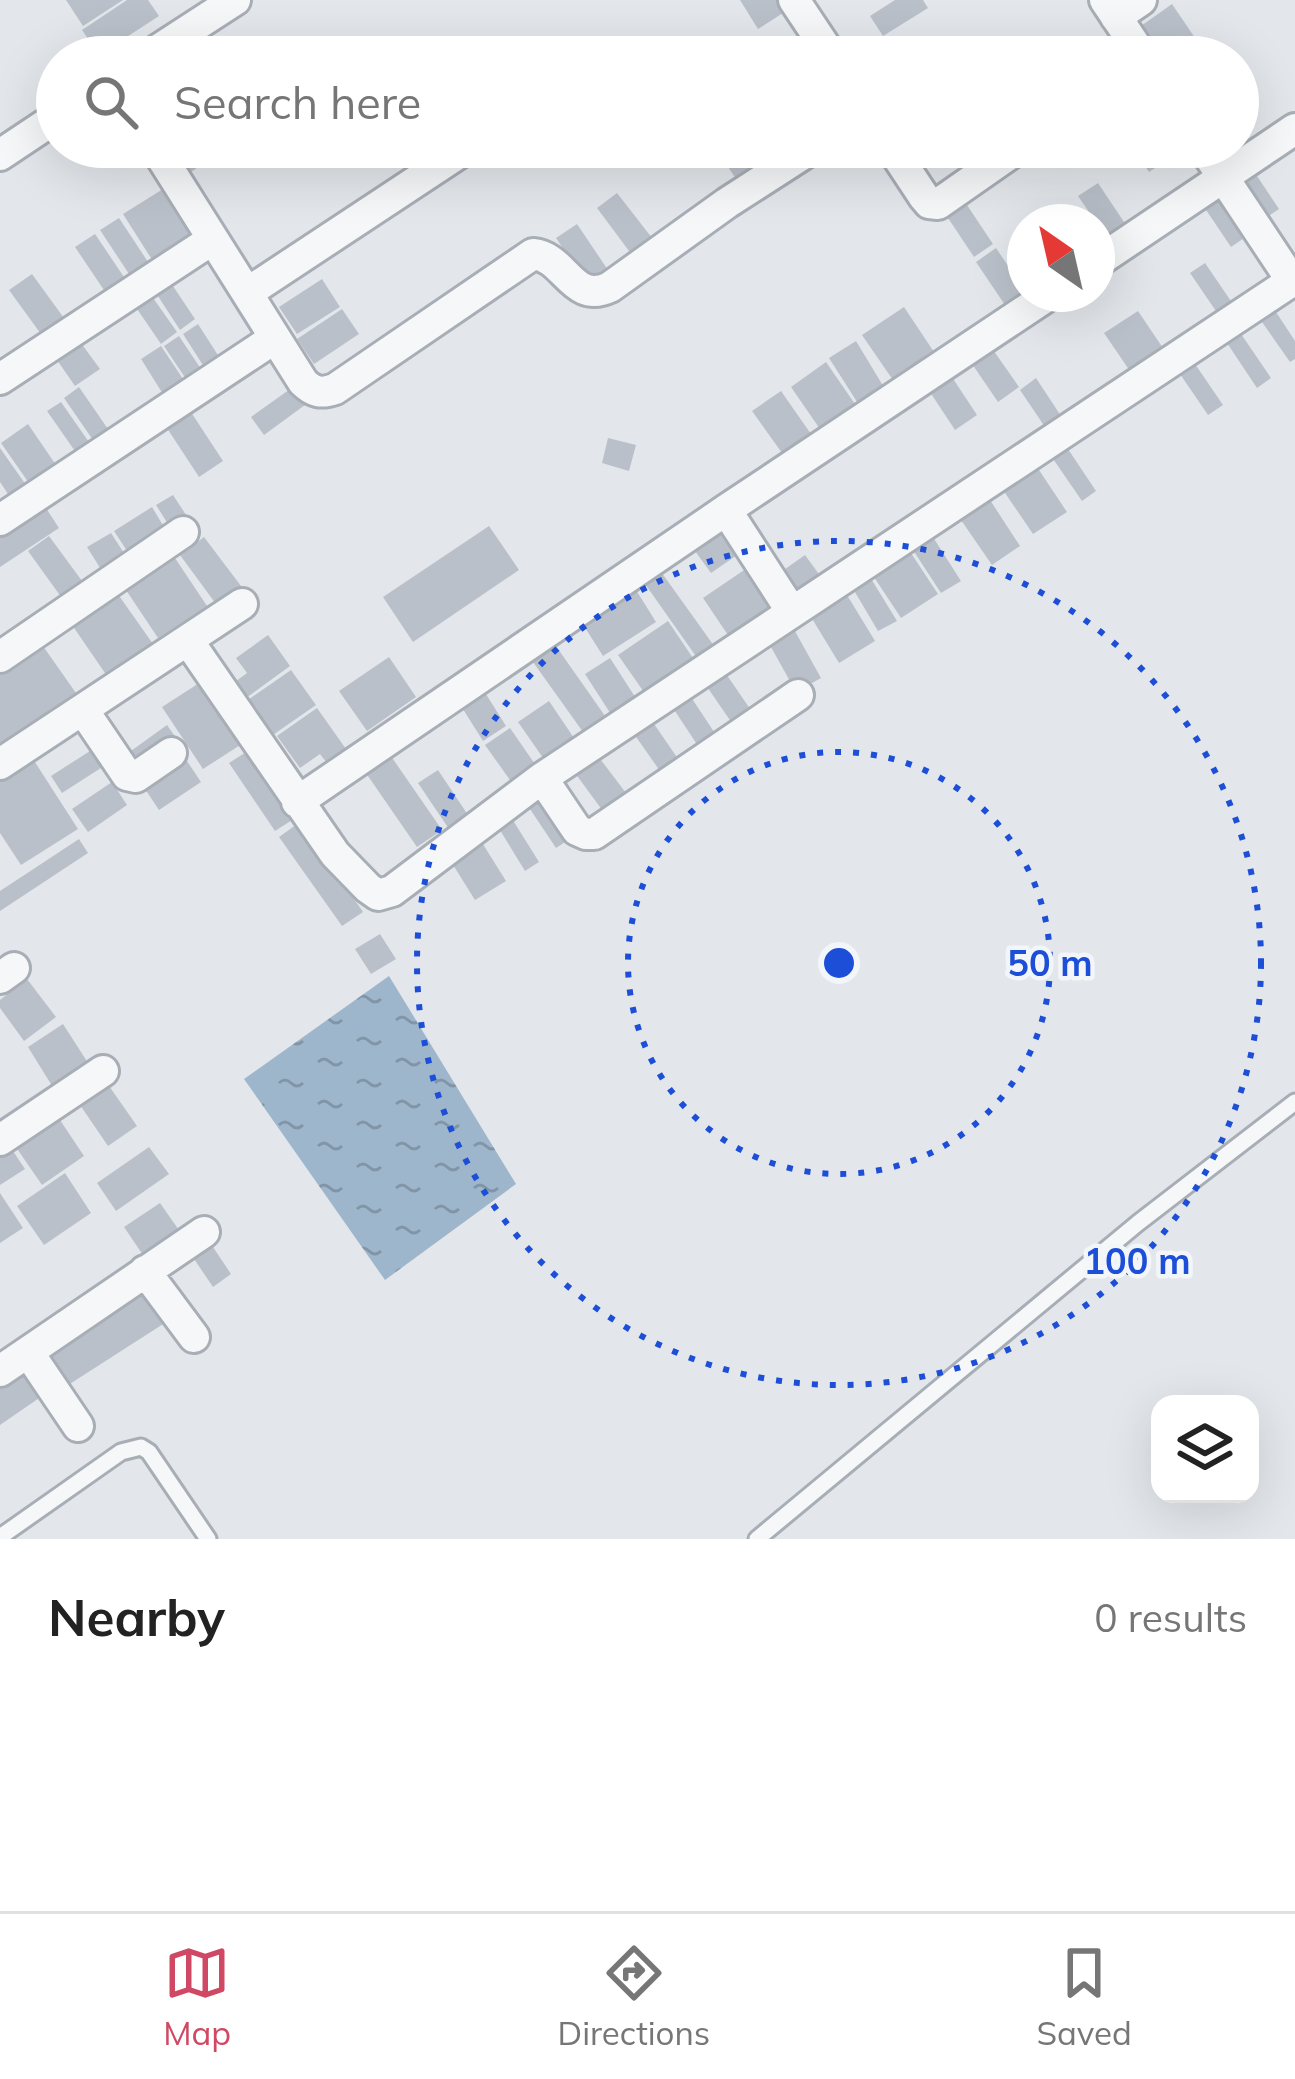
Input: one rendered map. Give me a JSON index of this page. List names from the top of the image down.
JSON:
{
  "north": "top left",
  "page": {
    "search": "Search here",
    "heading": ["Nearby", "0 results"],
    "nav": ["Map", "Directions", "Saved"]
  },
  "rings": ["50 m", "100 m"]
}
